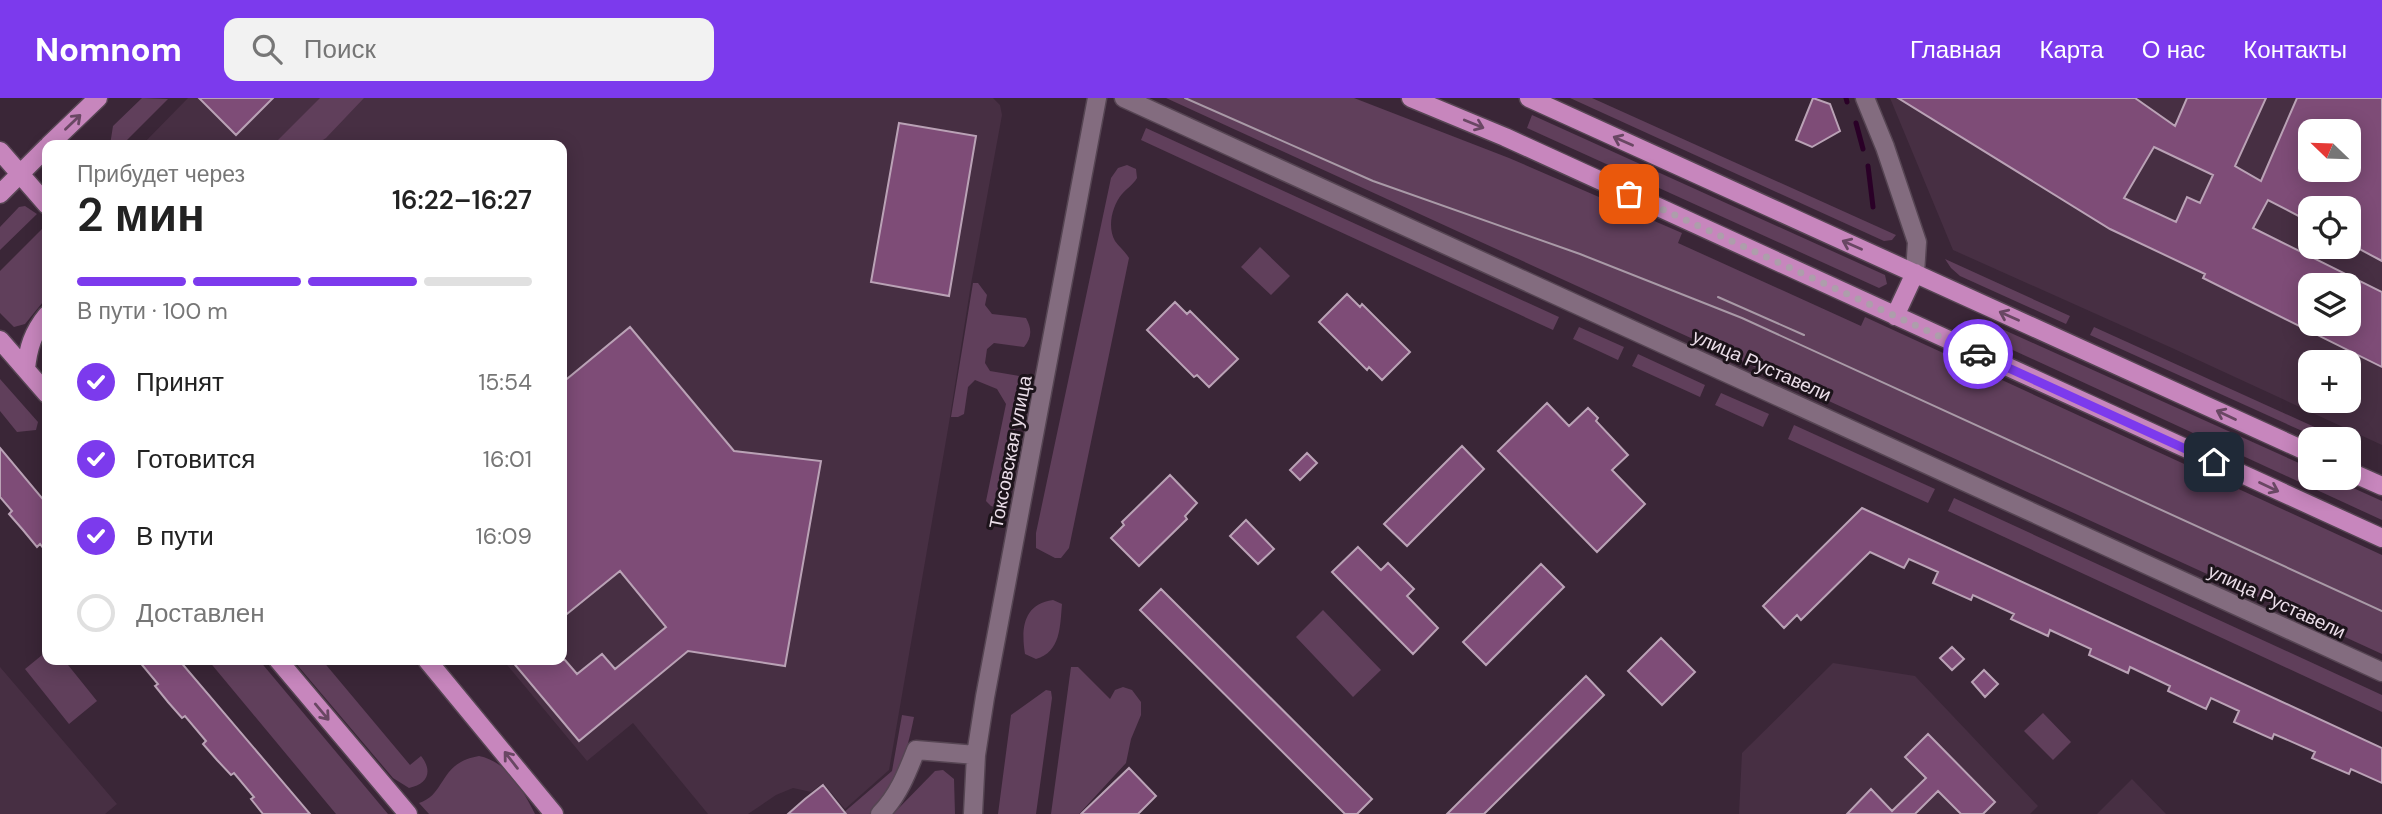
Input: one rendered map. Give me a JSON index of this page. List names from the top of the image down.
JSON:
{
  "streets": {
    "street": ["улица Руставели", "Токсовская улица"]
  },
  "north": "top left",
  "page": {
    "header": "Nomnom",
    "search": "Поиск",
    "nav": [
      "Главная",
      "Карта",
      "О нас",
      "Контакты"
    ],
    "map_buttons": ["+", "−"],
    "heading": ["2 мин", "Прибудет через", "16:22–16:27"],
    "bar": "В пути · 100 m",
    "list": [
      ["Принят", "15:54"],
      ["Готовится", "16:01"],
      ["В пути", "16:09"],
      "Доставлен"
    ]
  }
}
